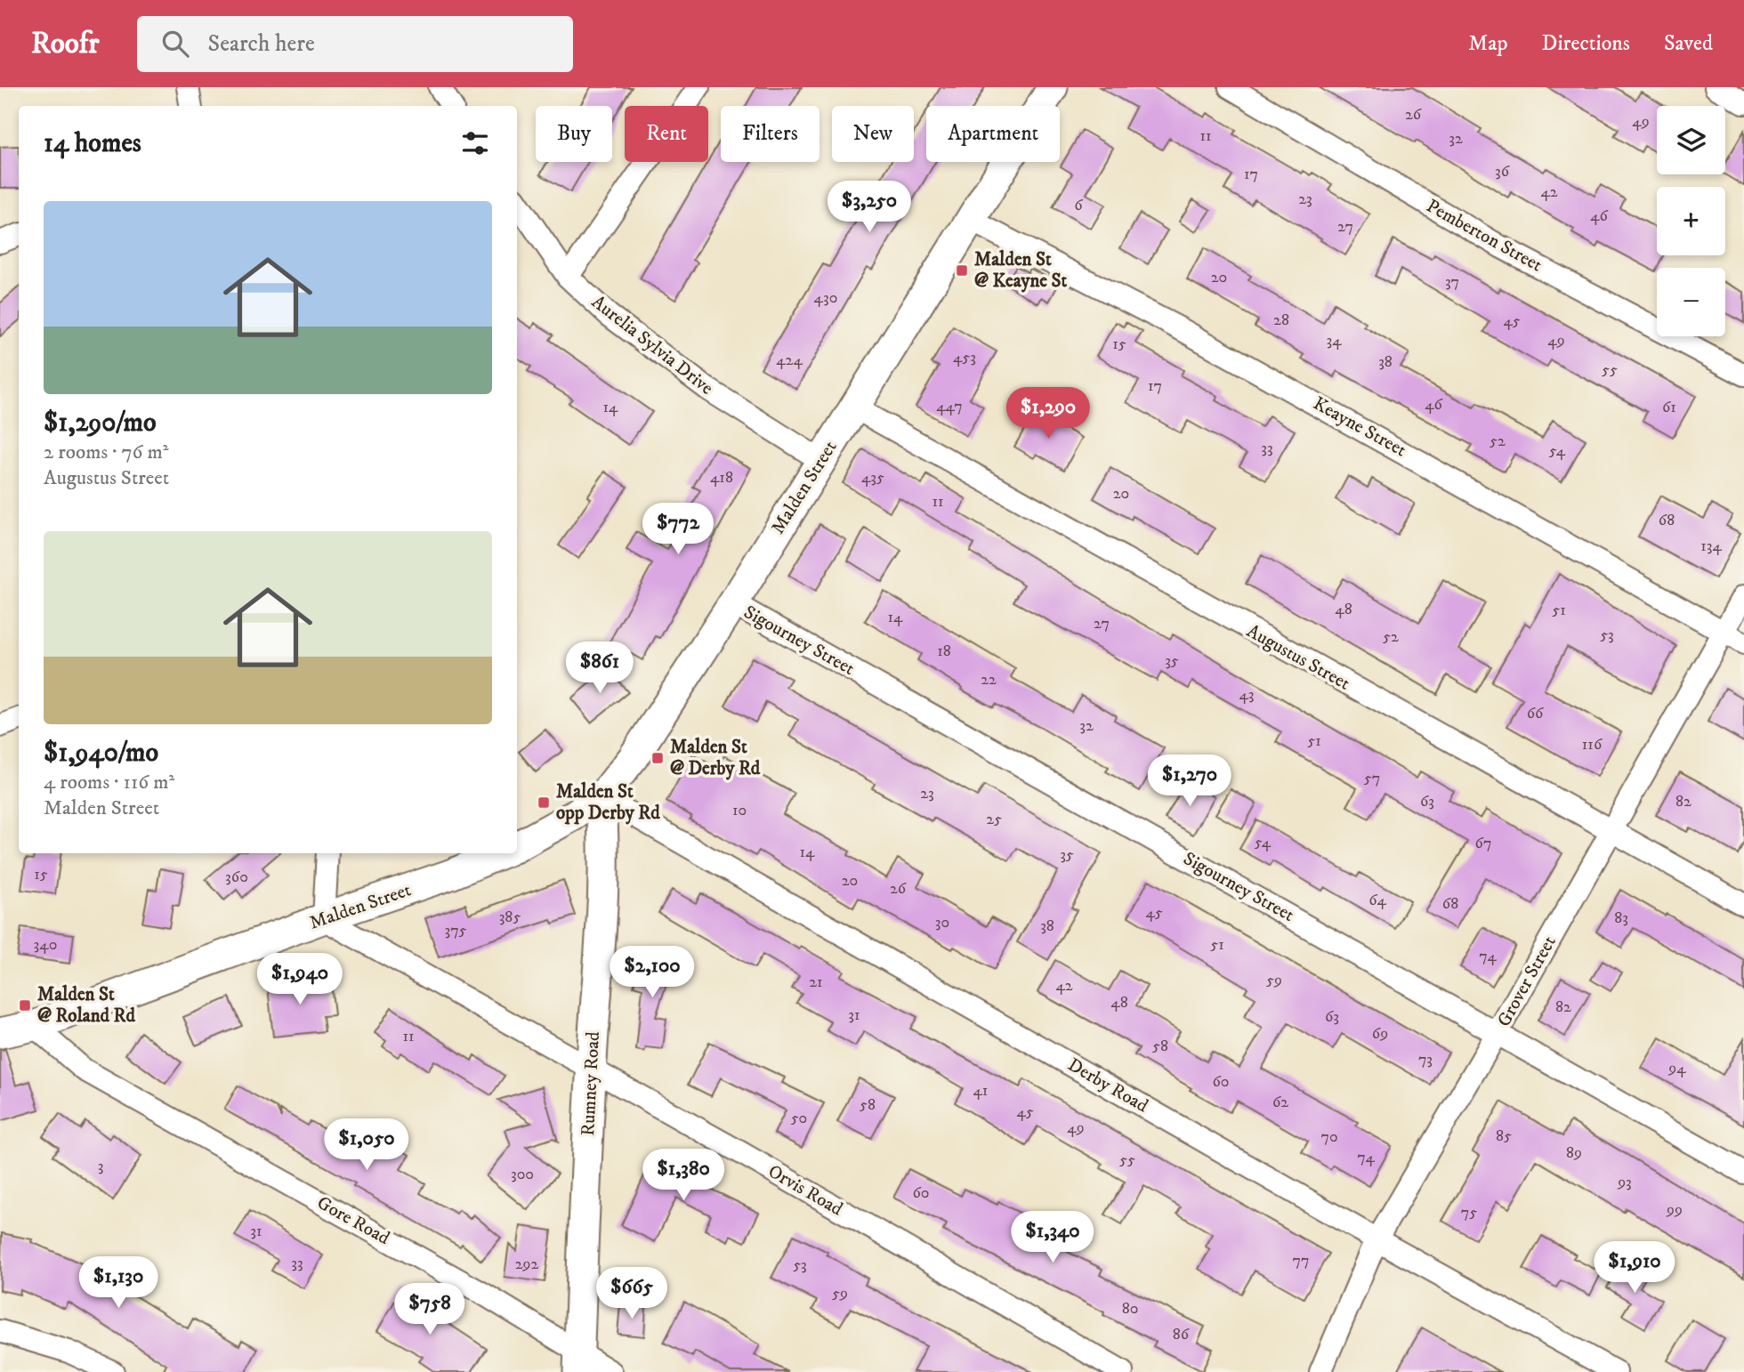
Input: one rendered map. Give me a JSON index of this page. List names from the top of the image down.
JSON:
{
  "streets": {
    "street": [
      "Pemberton Street",
      "Aurelia Sylvia Drive",
      "Keayne Street",
      "Malden Street",
      "Sigourney Street",
      "Augustus Street",
      "Grover Street",
      "Rumney Road",
      "Derby Road",
      "Orvis Road",
      "Gore Road"
    ]
  },
  "crossings": [
    ["Aurelia Sylvia Drive", "Malden Street"],
    ["Keayne Street", "Malden Street"],
    ["Keayne Street", "Grover Street"],
    ["Malden Street", "Sigourney Street"],
    ["Malden Street", "Augustus Street"],
    ["Malden Street", "Rumney Road"],
    ["Malden Street", "Derby Road"],
    ["Malden Street", "Orvis Road"],
    ["Malden Street", "Gore Road"],
    ["Sigourney Street", "Grover Street"],
    ["Augustus Street", "Grover Street"],
    ["Grover Street", "Derby Road"],
    ["Rumney Road", "Derby Road"],
    ["Rumney Road", "Orvis Road"],
    ["Rumney Road", "Gore Road"]
  ],
  "places": {
    "transit": [
      "Malden St @ Keayne St",
      "Malden St @ Derby Rd",
      "Malden St opp Derby Rd",
      "Malden St @ Roland Rd"
    ]
  },
  "house_numbers": [
    "26",
    "49",
    "11",
    "32",
    "36",
    "17",
    "42",
    "23",
    "6",
    "46",
    "27",
    "20",
    "37",
    "430",
    "28",
    "45",
    "34",
    "49",
    "15",
    "453",
    "424",
    "38",
    "55",
    "17",
    "46",
    "447",
    "14",
    "61",
    "52",
    "33",
    "54",
    "418",
    "435",
    "20",
    "11",
    "68",
    "134",
    "48",
    "51",
    "14",
    "27",
    "53",
    "52",
    "18",
    "35",
    "22",
    "43",
    "66",
    "32",
    "51",
    "116",
    "57",
    "23",
    "63",
    "82",
    "10",
    "25",
    "54",
    "67",
    "14",
    "35",
    "15",
    "360",
    "20",
    "26",
    "64",
    "68",
    "45",
    "385",
    "83",
    "30",
    "38",
    "375",
    "340",
    "51",
    "74",
    "59",
    "21",
    "42",
    "48",
    "82",
    "31",
    "63",
    "69",
    "11",
    "58",
    "73",
    "94",
    "60",
    "41",
    "62",
    "58",
    "45",
    "50",
    "49",
    "85",
    "70",
    "89",
    "74",
    "55",
    "3",
    "300",
    "93",
    "60",
    "99",
    "75",
    "31",
    "77",
    "33",
    "292",
    "53",
    "59",
    "80",
    "86"
  ],
  "page": {
    "header": "Roofr",
    "search": "Search here",
    "nav": ["Map", "Directions", "Saved"],
    "map_buttons": ["+", "−"],
    "chip": [
      "Buy",
      "Rent",
      "Filters",
      "New",
      "Apartment"
    ],
    "heading": "14 homes",
    "price": [
      "$3,250",
      "$1,290",
      "$772",
      "$861",
      "$1,270",
      "$2,100",
      "$1,940",
      "$1,050",
      "$1,380",
      "$1,340",
      "$1,910",
      "$1,130",
      "$665",
      "$758"
    ],
    "list": [
      {
        "name": "$1,290/mo",
        "note": "2 rooms · 76 m² · Augustus Street"
      },
      {
        "name": "$1,940/mo",
        "note": "4 rooms · 116 m² · Malden Street"
      }
    ]
  }
}
